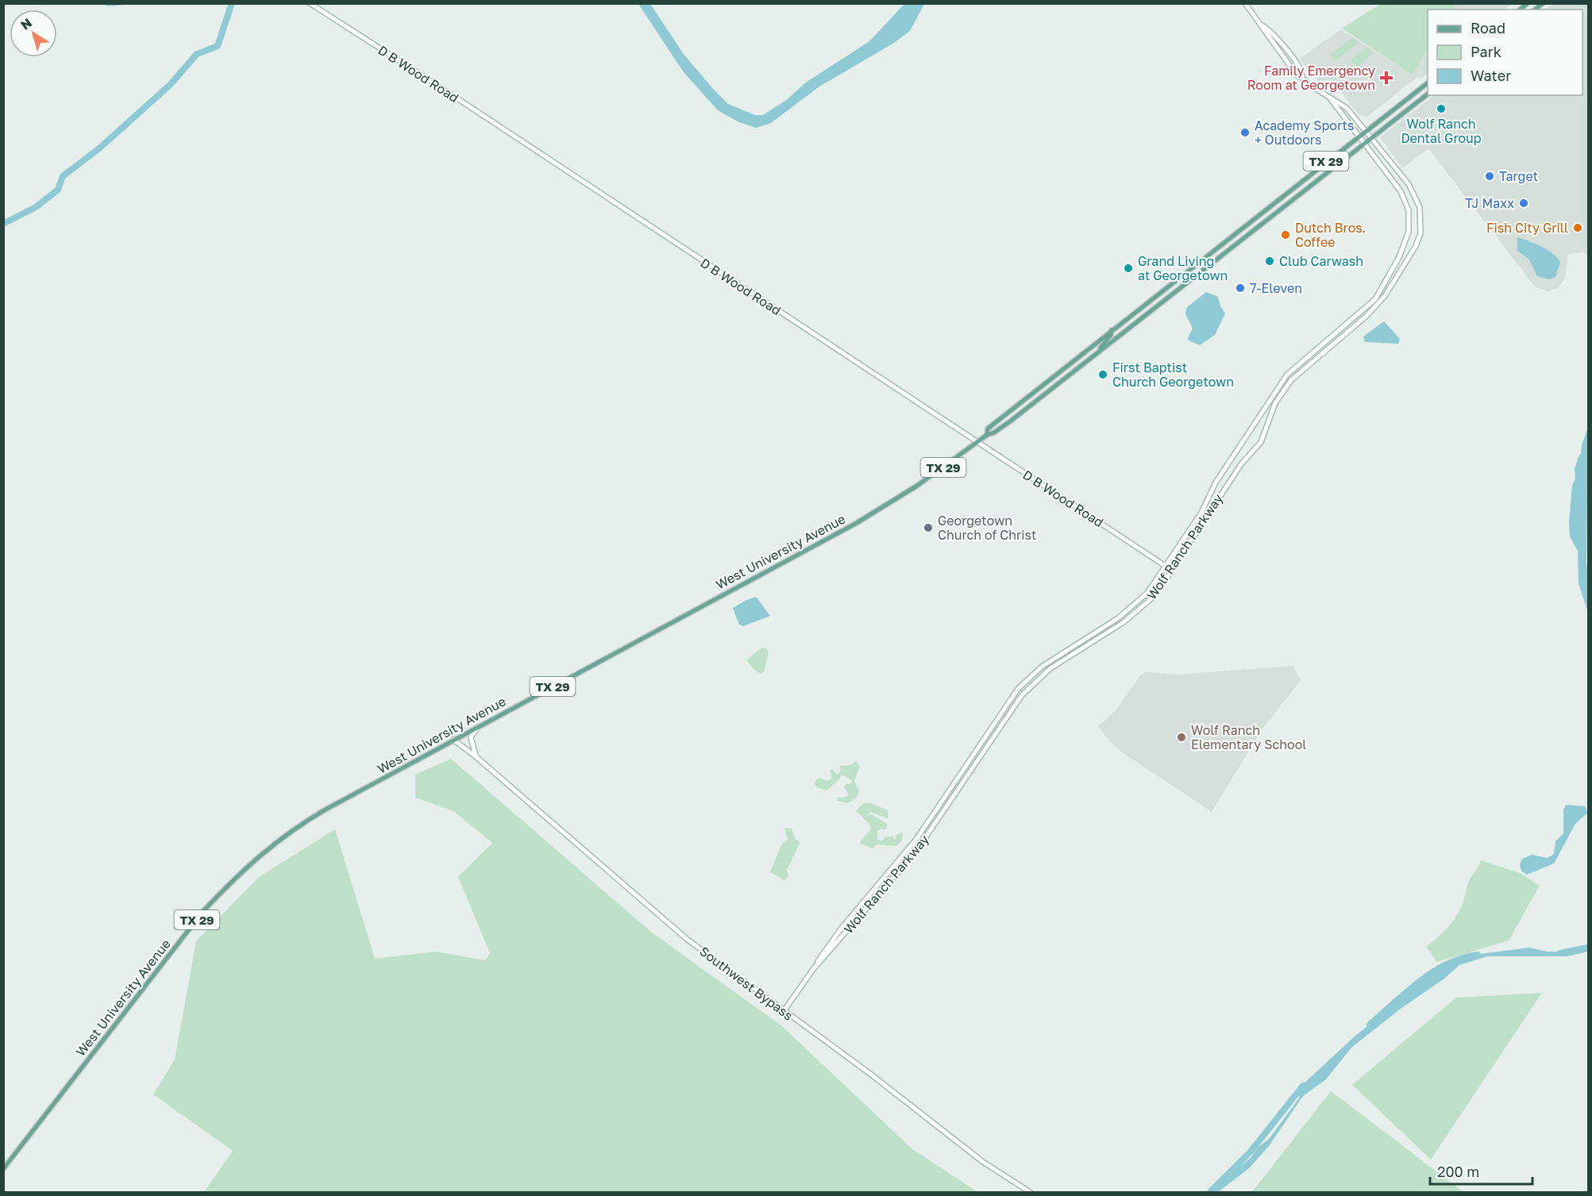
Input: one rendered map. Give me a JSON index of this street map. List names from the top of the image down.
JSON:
{
  "streets": {
    "main road": ["TX 29", "West University Avenue"],
    "street": ["D B Wood Road", "Wolf Ranch Parkway", "Southwest Bypass"]
  },
  "crossings": [
    ["D B Wood Road", "Wolf Ranch Parkway"],
    ["D B Wood Road", "West University Avenue"],
    ["Wolf Ranch Parkway", "West University Avenue"],
    ["Wolf Ranch Parkway", "Southwest Bypass"],
    ["West University Avenue", "Southwest Bypass"]
  ],
  "places": {
    "health": ["Family Emergency Room at Georgetown"],
    "other": [
      "Wolf Ranch Dental Group",
      "Academy Sports + Outdoors",
      "Target",
      "TJ Maxx",
      "Fish City Grill",
      "Dutch Bros. Coffee",
      "Club Carwash",
      "Grand Living at Georgetown",
      "7-Eleven",
      "First Baptist Church Georgetown",
      "Georgetown Church of Christ",
      "Wolf Ranch Elementary School"
    ]
  },
  "legend": ["Road", "Park", "Water"],
  "scale_bar": "200 m",
  "north": "top left"
}
